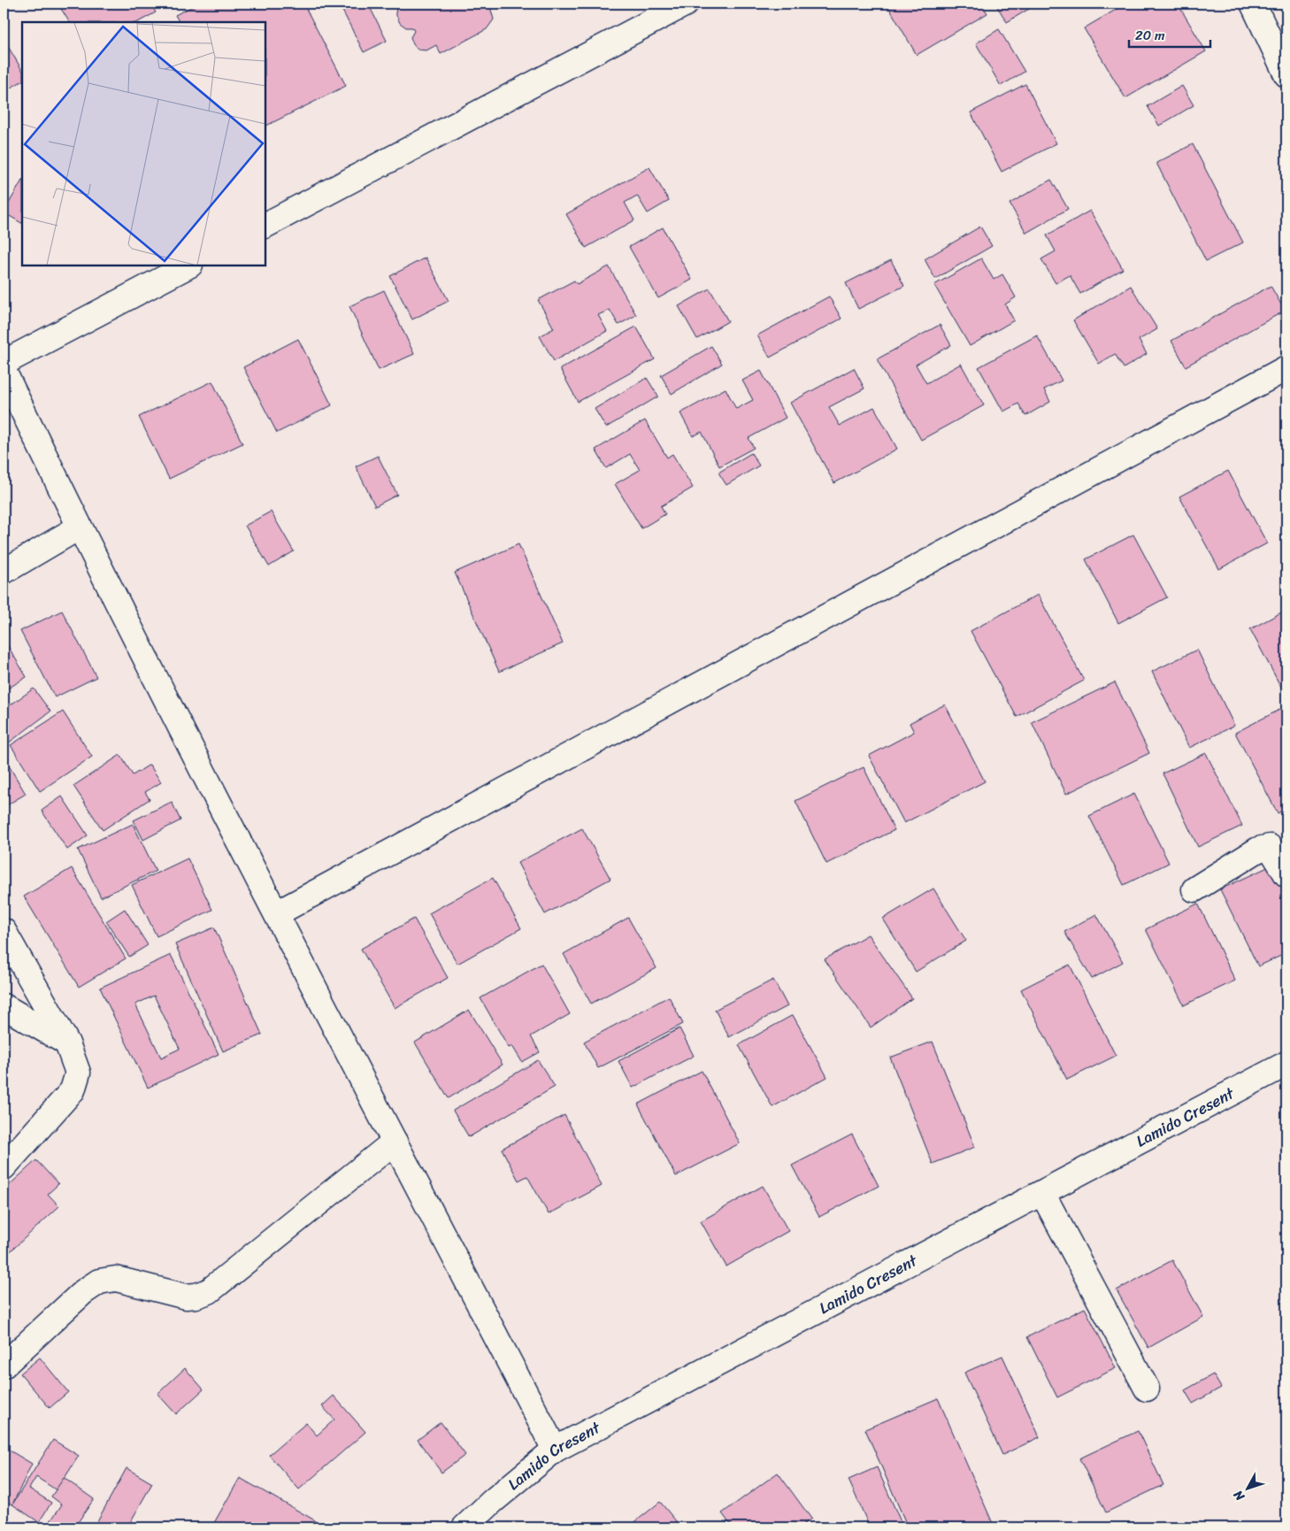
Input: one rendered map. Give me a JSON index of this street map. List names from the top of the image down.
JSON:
{
  "streets": {
    "street": ["Lamido Cresent"]
  },
  "scale_bar": "20 m",
  "north": "bottom left"
}
